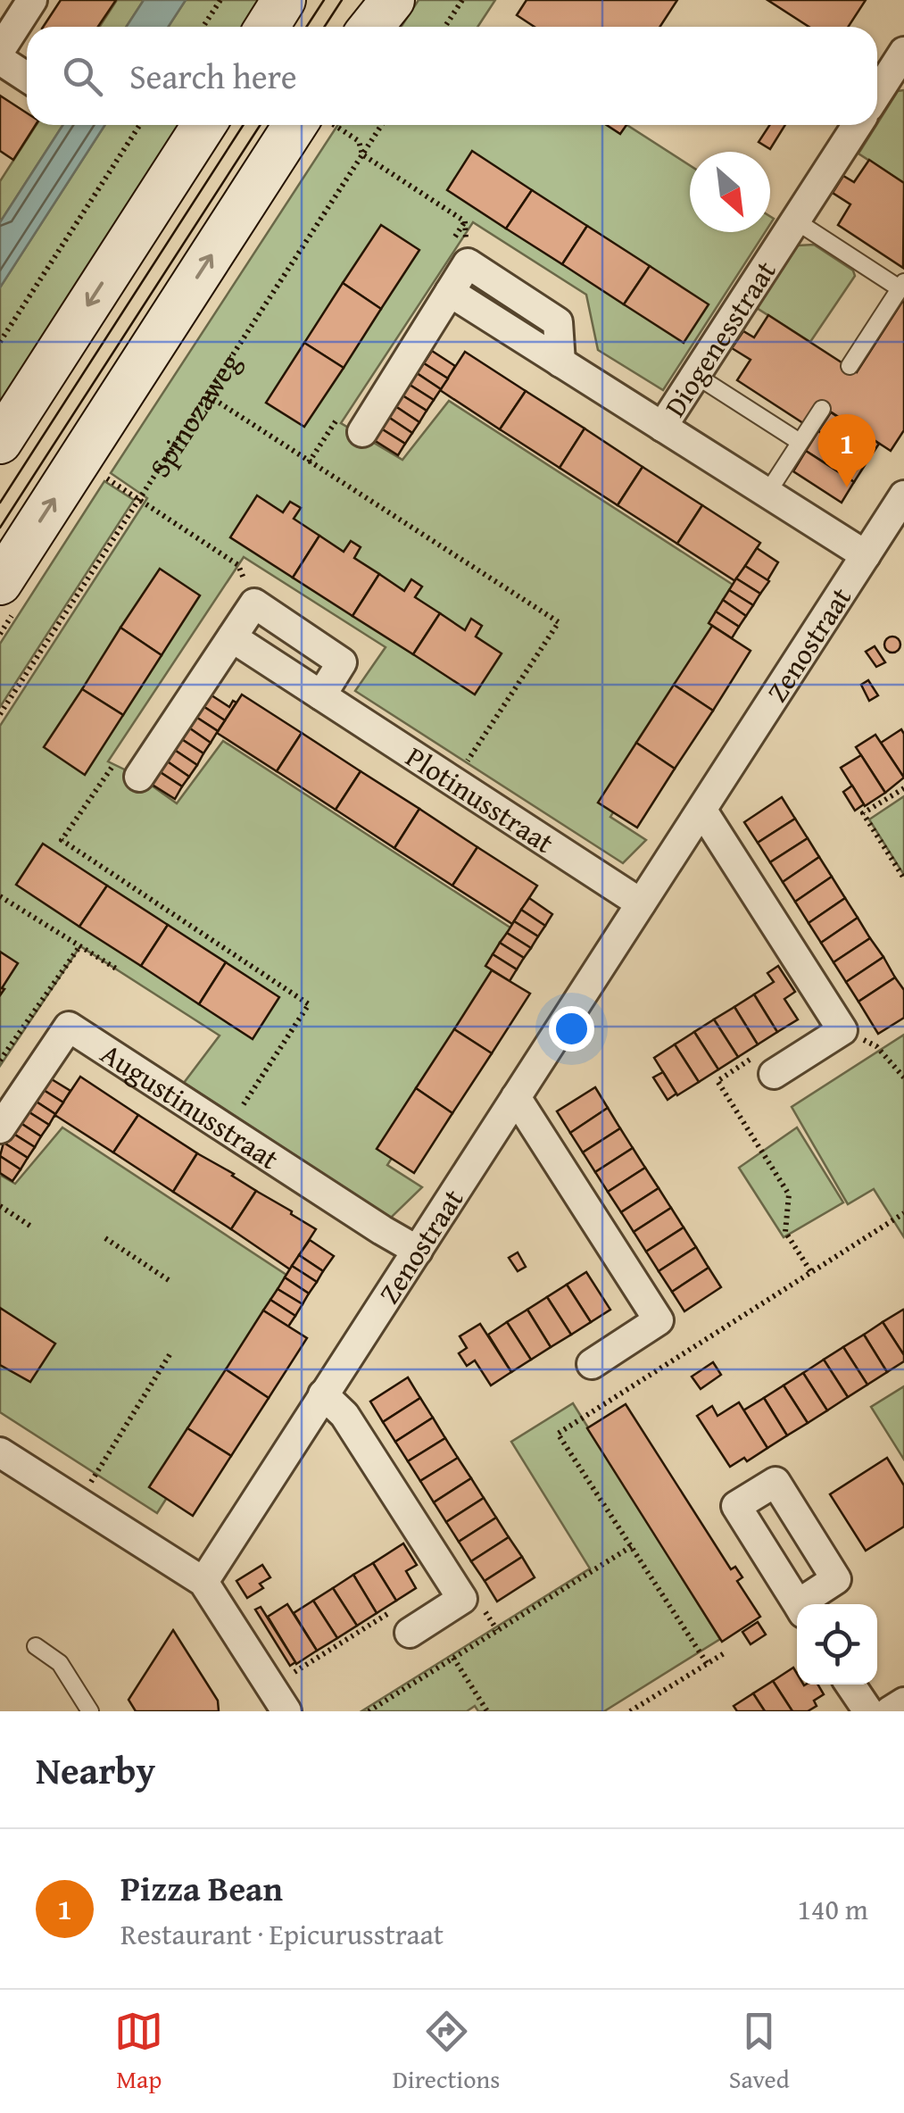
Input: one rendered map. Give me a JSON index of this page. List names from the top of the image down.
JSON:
{
  "streets": {
    "street": [
      "Diogenesstraat",
      "Zenostraat",
      "Plotinusstraat",
      "Augustinusstraat"
    ],
    "path": ["Spinozaweg"]
  },
  "crossings": [
    ["Zenostraat", "Plotinusstraat"],
    ["Zenostraat", "Augustinusstraat"]
  ],
  "north": "bottom right",
  "page": {
    "search": "Search here",
    "pins": "1",
    "heading": "Nearby",
    "list": [
      {
        "mark": "1",
        "name": "Pizza Bean",
        "note": "Restaurant · Epicurusstraat",
        "value": "140 m"
      }
    ],
    "nav": ["Map", "Directions", "Saved"]
  }
}
